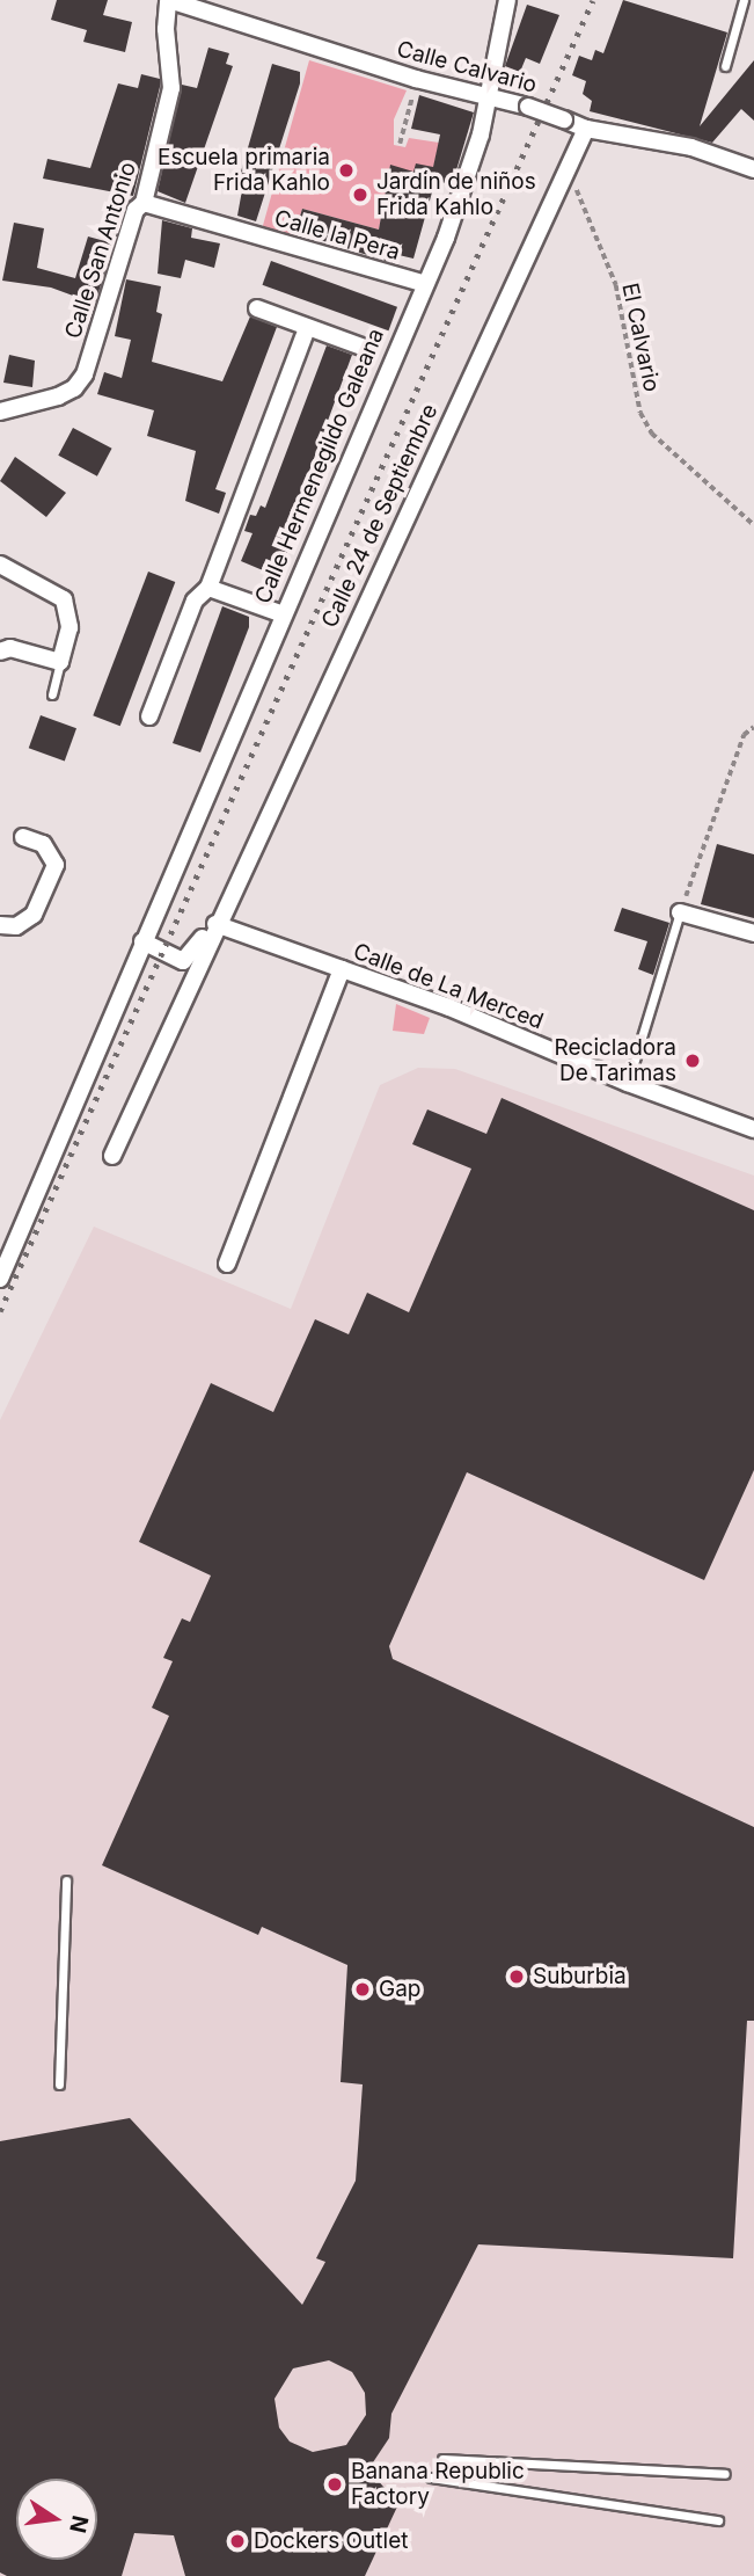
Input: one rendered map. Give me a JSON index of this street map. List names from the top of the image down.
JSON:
{
  "streets": {
    "street": [
      "Calle Calvario",
      "Calle la Pera",
      "Calle San Antonio",
      "Calle Hermenegildo Galeana",
      "Calle 24 de Septiembre",
      "Calle de La Merced"
    ],
    "path": ["El Calvario"]
  },
  "crossings": [
    ["Calle Calvario", "Calle San Antonio"],
    ["Calle Calvario", "Calle Hermenegildo Galeana"],
    ["Calle Calvario", "Calle 24 de Septiembre"],
    ["Calle la Pera", "Calle San Antonio"],
    ["Calle la Pera", "Calle Hermenegildo Galeana"],
    ["El Calvario", "Calle 24 de Septiembre"],
    ["Calle 24 de Septiembre", "Calle de La Merced"]
  ],
  "places": [
    "Escuela primaria Frida Kahlo",
    "Jardin de niños Frida Kahlo",
    "Recicladora De Tarimas",
    "Suburbia",
    "Gap",
    "Banana Republic Factory",
    "Dockers Outlet"
  ],
  "north": "right"
}
